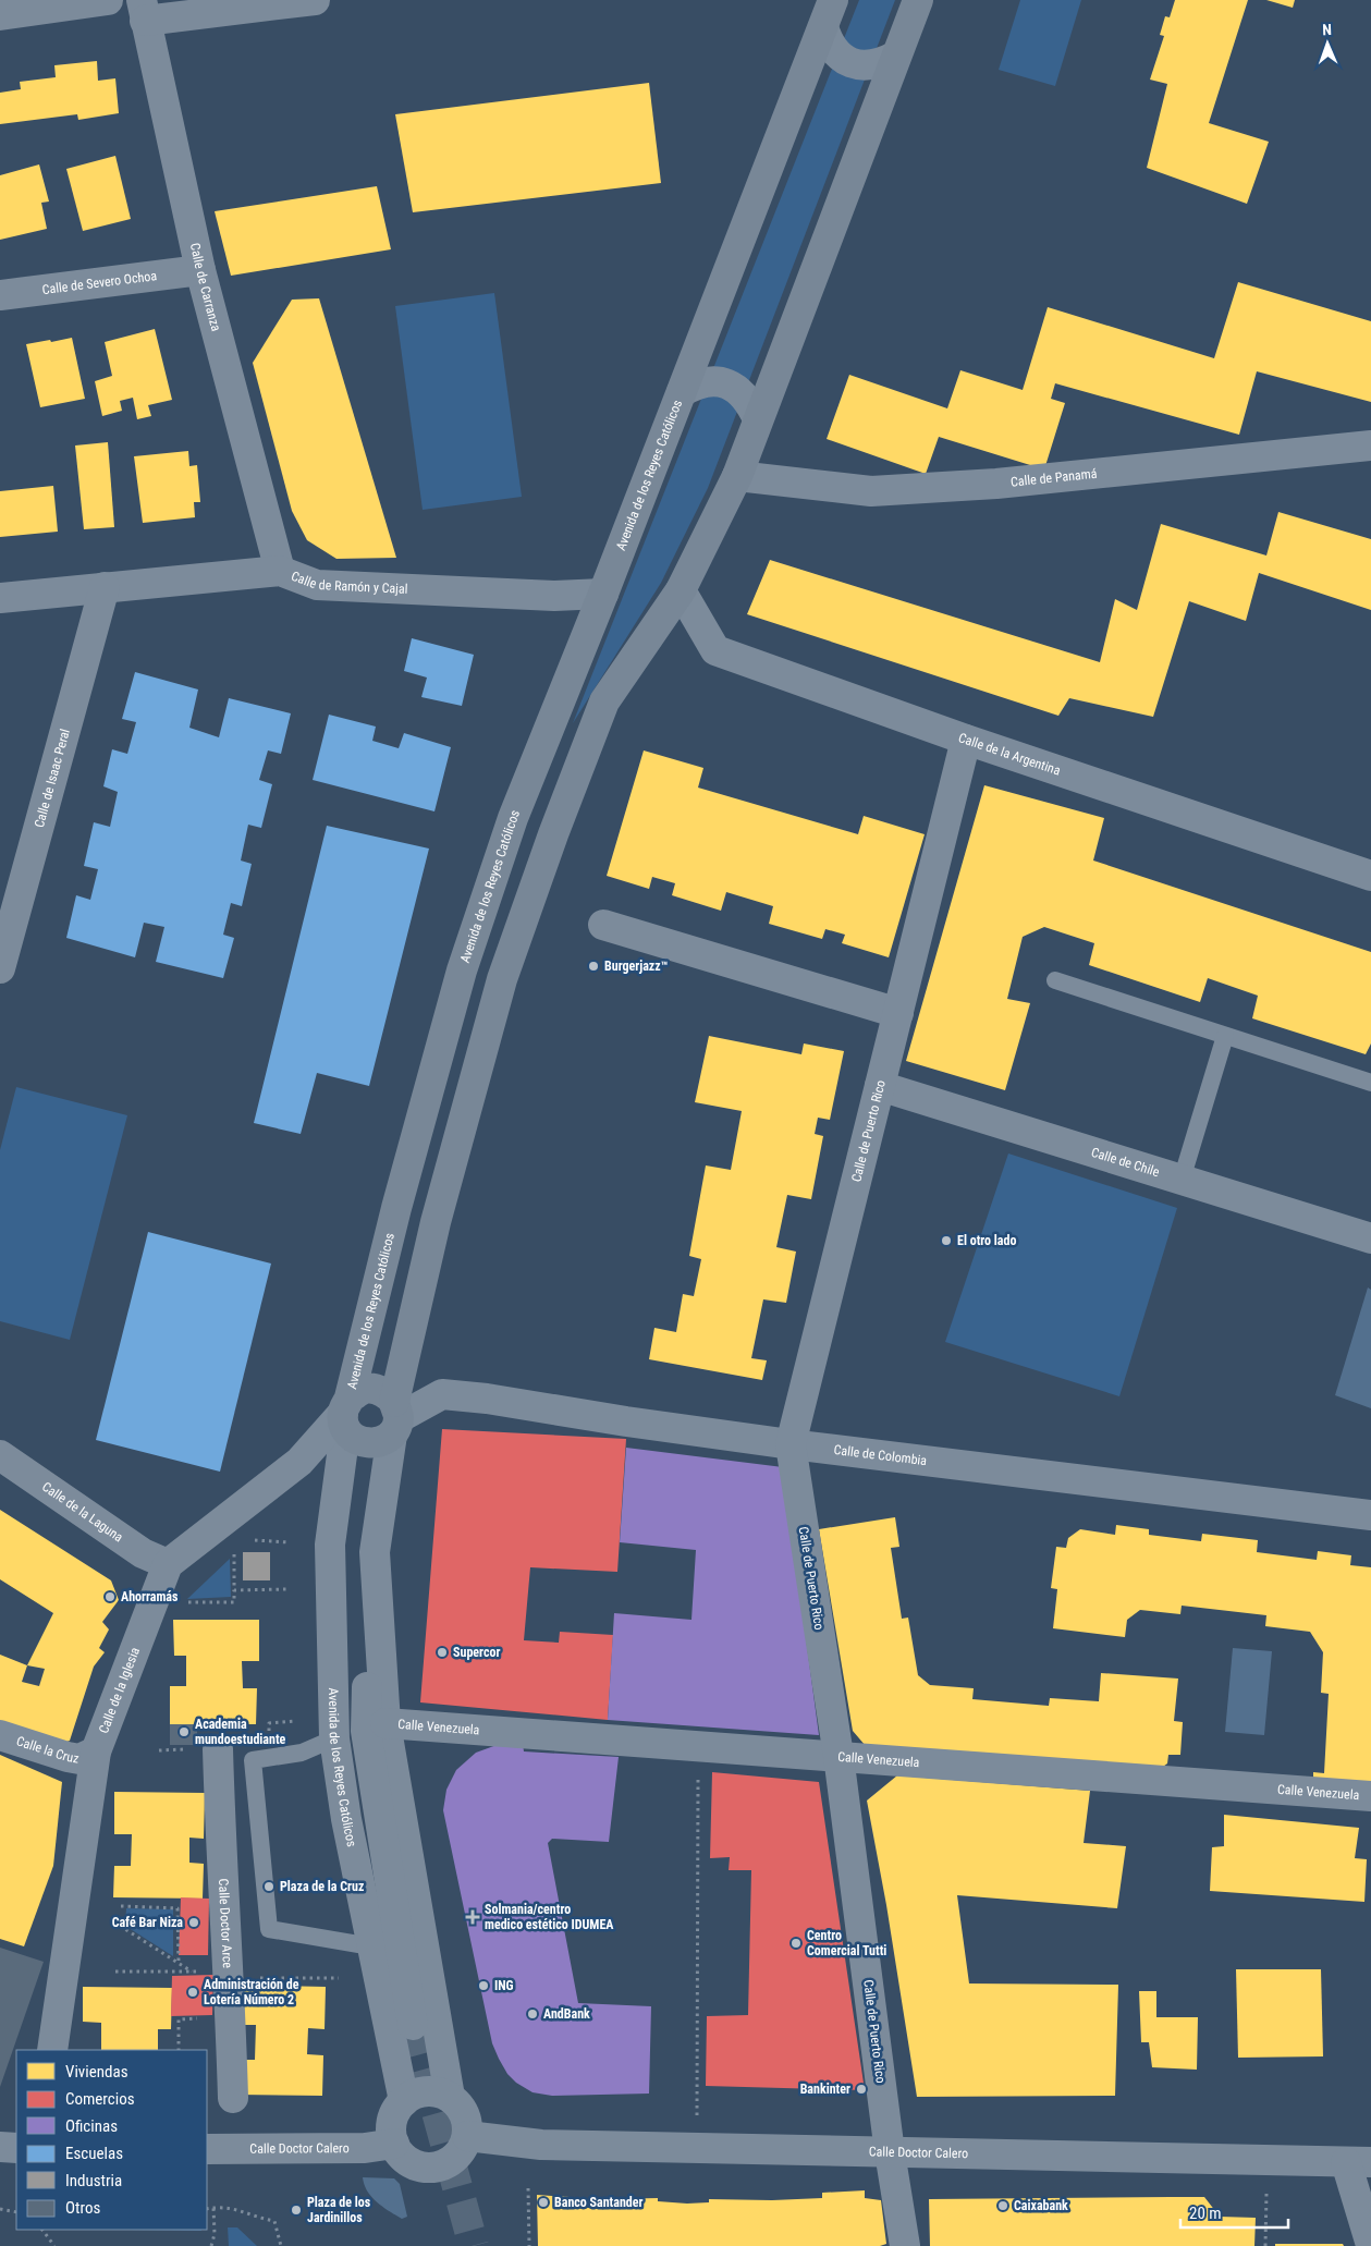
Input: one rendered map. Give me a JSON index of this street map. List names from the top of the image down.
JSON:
{
  "streets": {
    "street": [
      "Calle de Severo Ochoa",
      "Calle de Carranza",
      "Avenida de los Reyes Católicos",
      "Calle de Panamá",
      "Calle de Ramón y Cajal",
      "Calle de la Argentina",
      "Calle de Isaac Peral",
      "Calle de Puerto Rico",
      "Calle de Chile",
      "Calle de Colombia",
      "Calle de la Laguna",
      "Calle de la Iglesia",
      "Calle Venezuela",
      "Calle la Cruz",
      "Calle Doctor Arce",
      "Calle Doctor Calero"
    ]
  },
  "crossings": [
    ["Calle de Severo Ochoa", "Calle de Carranza"],
    ["Calle de Carranza", "Calle de Ramón y Cajal"],
    ["Avenida de los Reyes Católicos", "Calle de Panamá"],
    ["Avenida de los Reyes Católicos", "Calle de Ramón y Cajal"],
    ["Avenida de los Reyes Católicos", "Calle de la Argentina"],
    ["Avenida de los Reyes Católicos", "Calle de Colombia"],
    ["Avenida de los Reyes Católicos", "Calle Venezuela"],
    ["Avenida de los Reyes Católicos", "Calle Doctor Calero"],
    ["Calle de Ramón y Cajal", "Calle de Isaac Peral"],
    ["Calle de la Argentina", "Calle de Puerto Rico"],
    ["Calle de Puerto Rico", "Calle de Chile"],
    ["Calle de Puerto Rico", "Calle de Colombia"],
    ["Calle de Puerto Rico", "Calle Venezuela"],
    ["Calle de Puerto Rico", "Calle Doctor Calero"],
    ["Calle de la Laguna", "Calle de la Iglesia"],
    ["Calle de la Iglesia", "Calle la Cruz"]
  ],
  "places": {
    "other": [
      "Burgerjazz™",
      "El otro lado",
      "Ahorramás",
      "Supercor",
      "Academia mundoestudiante",
      "Plaza de la Cruz",
      "Café Bar Niza",
      "Centro Comercial Tutti",
      "ING",
      "Administración de Lotería Número 2",
      "AndBank",
      "Bankinter",
      "Banco Santander",
      "Caixabank",
      "Plaza de los Jardinillos"
    ],
    "health": ["Solmania/centro medico estético IDUMEA"]
  },
  "legend": [
    "Viviendas",
    "Comercios",
    "Oficinas",
    "Escuelas",
    "Industria",
    "Otros"
  ],
  "scale_bar": "20 m",
  "north": "top"
}
